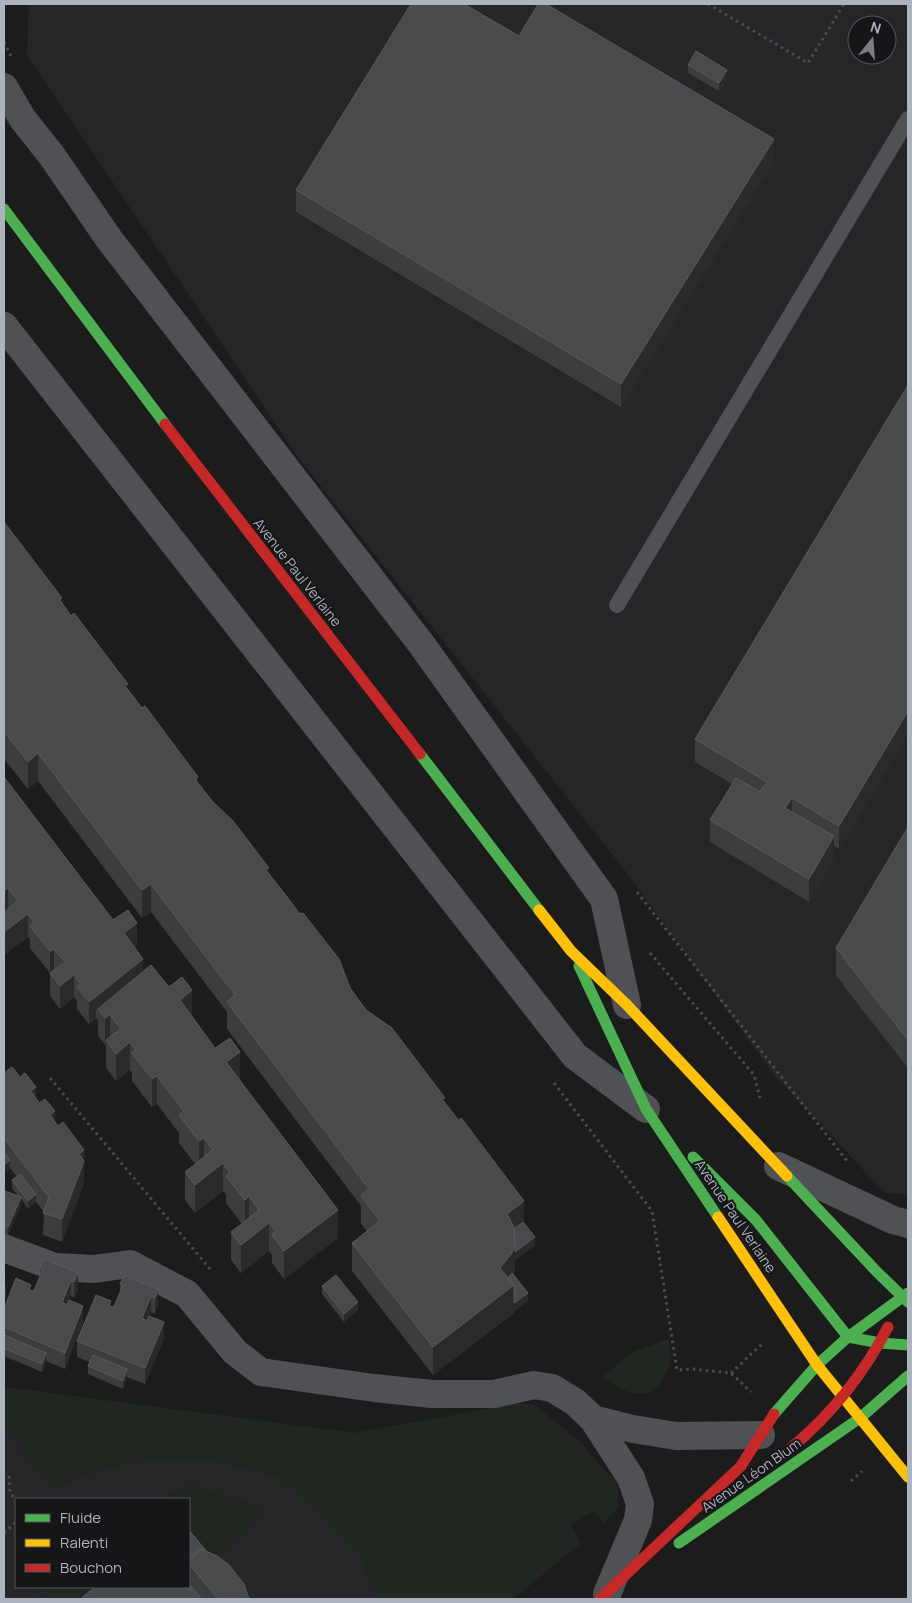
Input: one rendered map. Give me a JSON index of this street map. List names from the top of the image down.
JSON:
{
  "streets": {
    "main road": ["Avenue Paul Verlaine", "Avenue Léon Blum"]
  },
  "crossings": [
    ["Avenue Paul Verlaine", "Avenue Léon Blum"]
  ],
  "legend": ["Fluide", "Ralenti", "Bouchon"],
  "north": "top"
}
